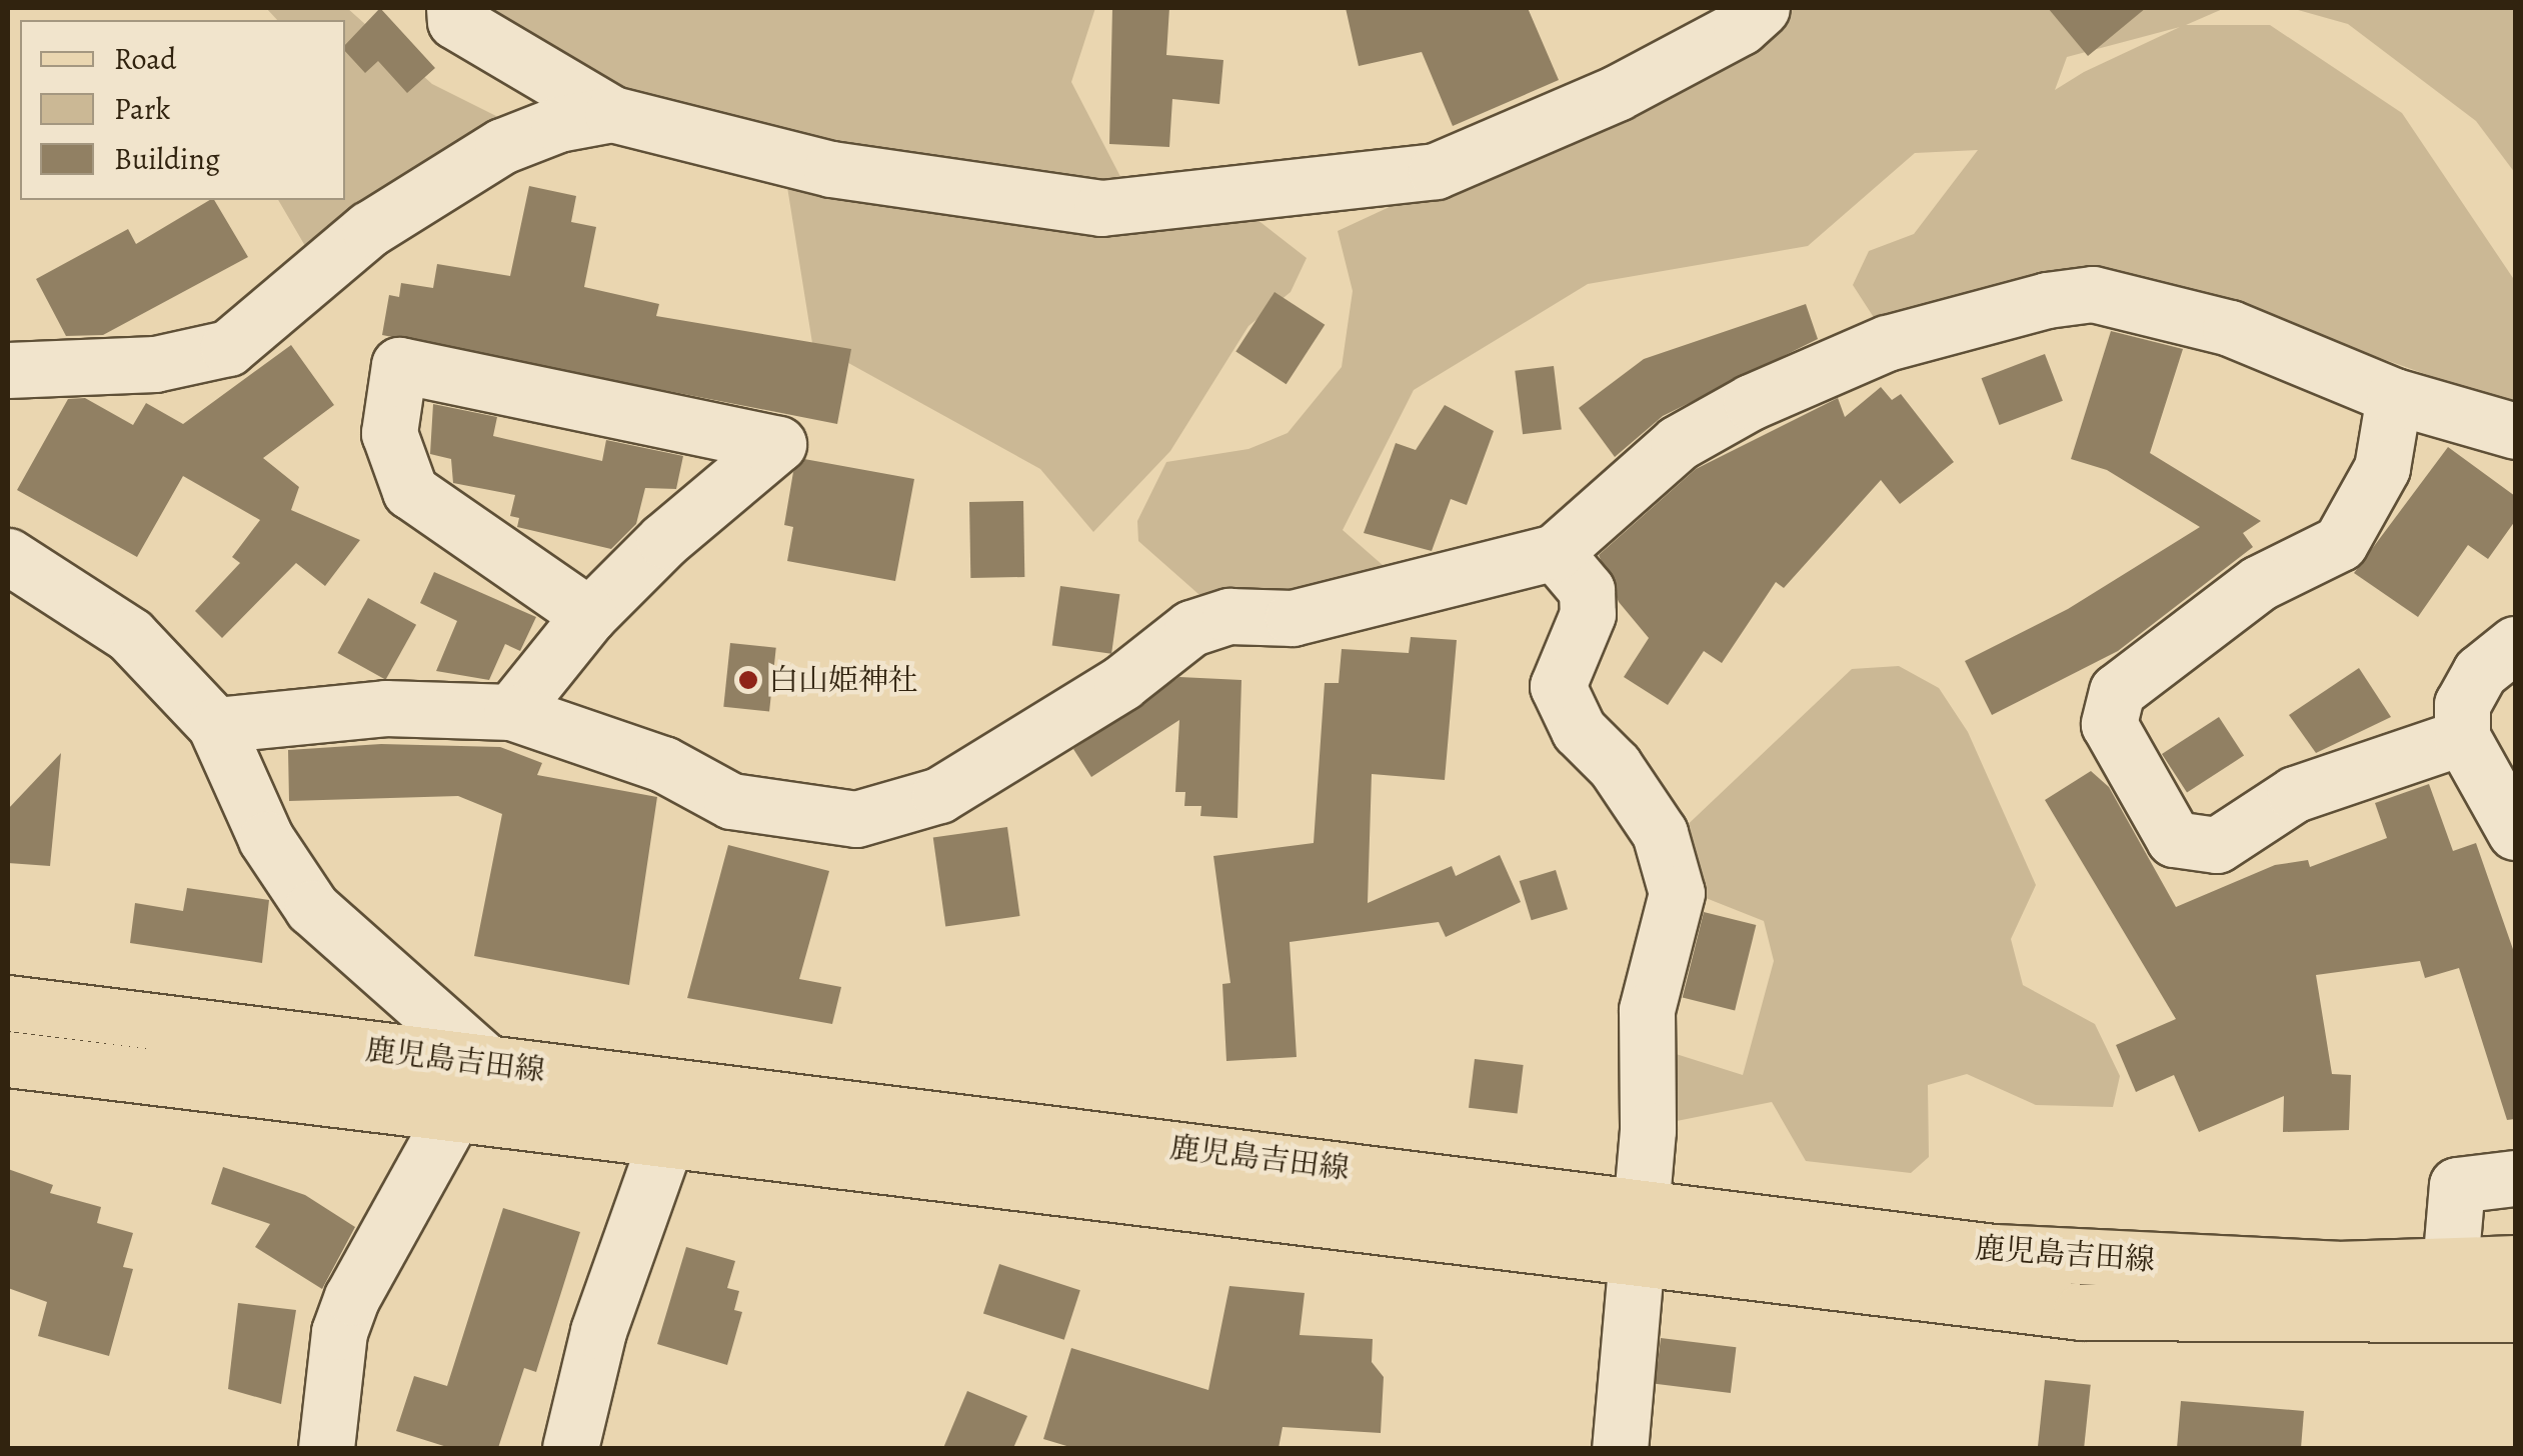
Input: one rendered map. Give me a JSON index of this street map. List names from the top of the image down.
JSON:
{
  "streets": {
    "main road": ["鹿児島吉田線"]
  },
  "places": ["白山姫神社"],
  "legend": ["Road", "Park", "Building"]
}
